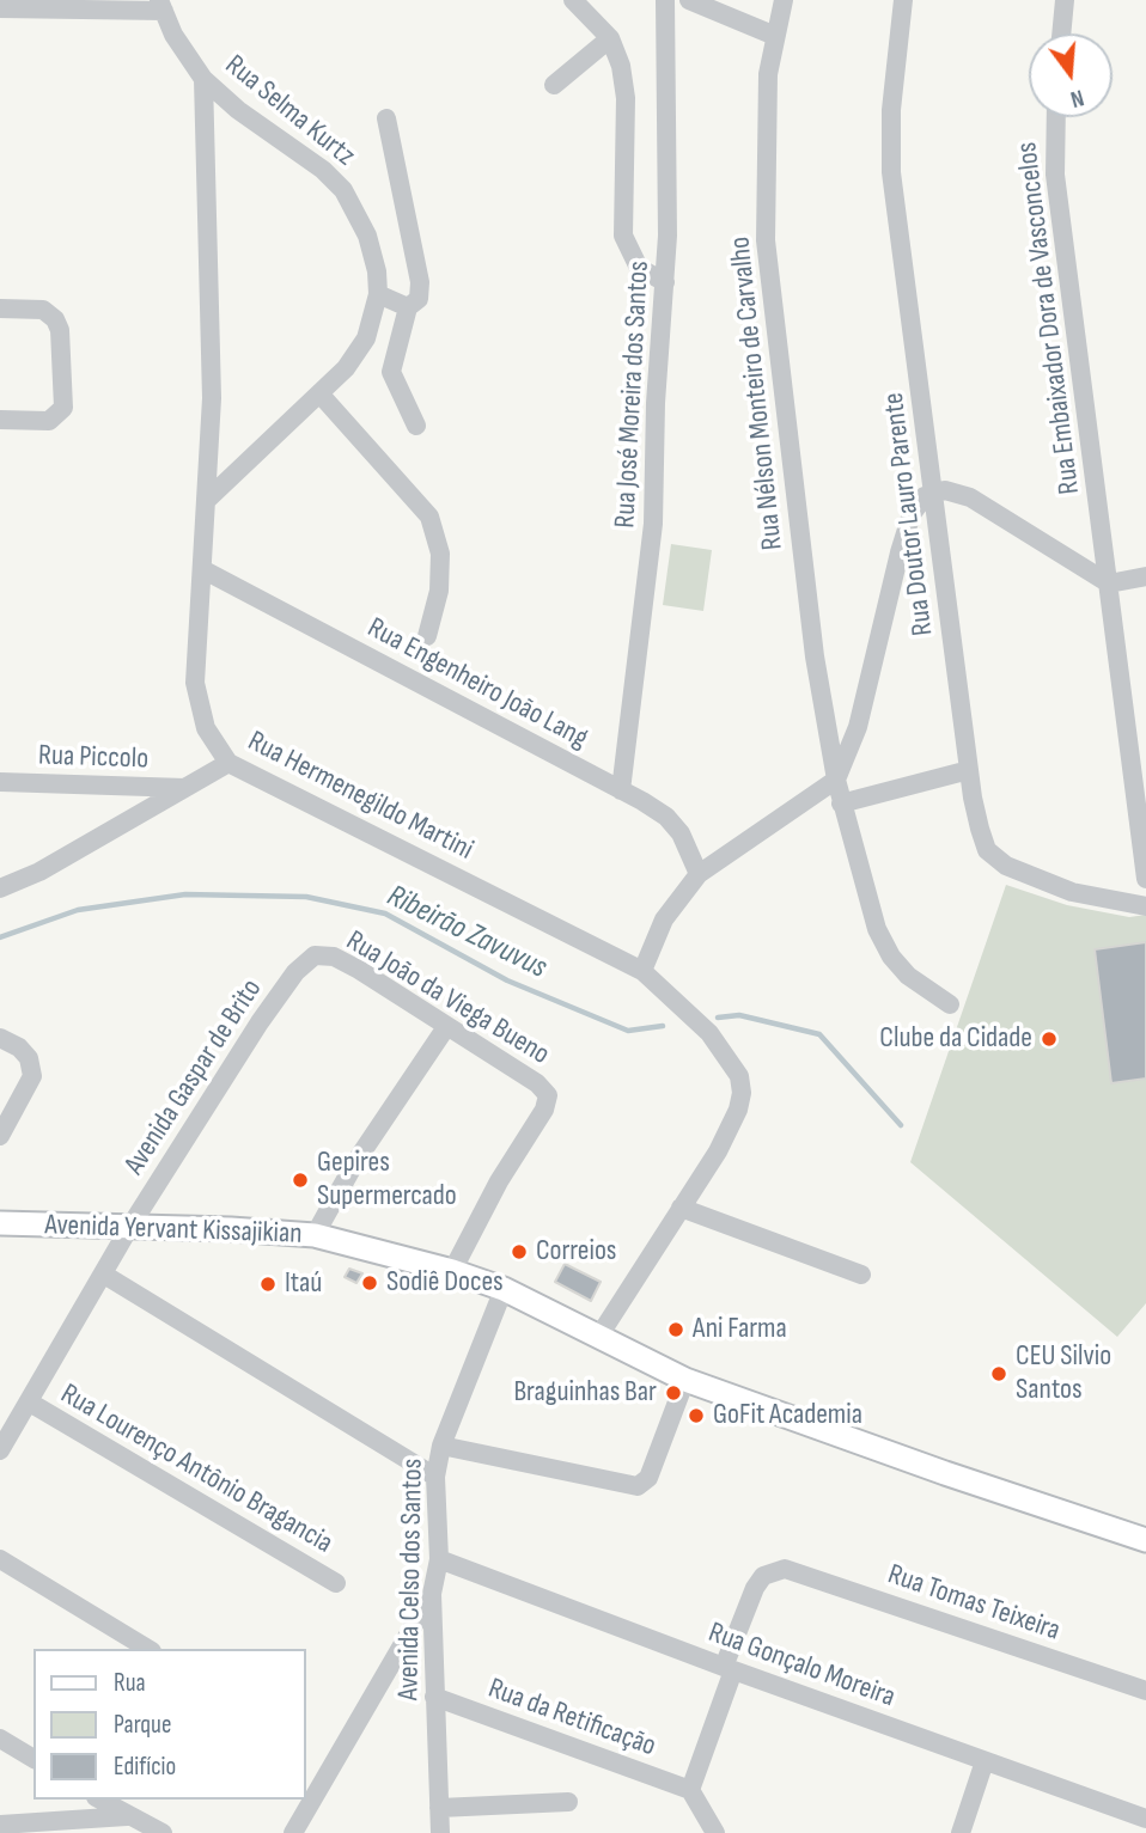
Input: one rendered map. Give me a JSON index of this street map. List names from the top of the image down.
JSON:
{
  "streets": {
    "main road": ["Avenida Yervant Kissajikian"],
    "street": [
      "Rua Selma Kurtz",
      "Rua Embaixador Dora de Vasconcelos",
      "Rua Nélson Monteiro de Carvalho",
      "Rua José Moreira dos Santos",
      "Rua Doutor Lauro Parente",
      "Rua Engenheiro João Lang",
      "Rua Piccolo",
      "Rua Hermenegildo Martini",
      "Rua João da Viega Bueno",
      "Avenida Gaspar de Brito",
      "Rua Lourenço Antônio Bragancia",
      "Avenida Celso dos Santos",
      "Rua Tomas Teixeira",
      "Rua Gonçalo Moreira",
      "Rua da Retificação"
    ]
  },
  "crossings": [
    ["Rua Selma Kurtz", "Rua Hermenegildo Martini"],
    ["Rua José Moreira dos Santos", "Rua Engenheiro João Lang"],
    ["Rua Engenheiro João Lang", "Rua Hermenegildo Martini"],
    ["Rua Hermenegildo Martini", "Avenida Yervant Kissajikian"],
    ["Rua João da Viega Bueno", "Avenida Gaspar de Brito"],
    ["Rua João da Viega Bueno", "Avenida Yervant Kissajikian"],
    ["Avenida Gaspar de Brito", "Avenida Yervant Kissajikian"],
    ["Avenida Gaspar de Brito", "Rua Lourenço Antônio Bragancia"],
    ["Avenida Yervant Kissajikian", "Avenida Celso dos Santos"],
    ["Avenida Celso dos Santos", "Rua Gonçalo Moreira"],
    ["Avenida Celso dos Santos", "Rua da Retificação"],
    ["Rua Tomas Teixeira", "Rua Gonçalo Moreira"]
  ],
  "water": ["Ribeirão Zavuvus"],
  "places": [
    "Clube da Cidade",
    "Gepires Supermercado",
    "Correios",
    "Sodiê Doces",
    "Itaú",
    "Ani Farma",
    "CEU Silvio Santos",
    "Braguinhas Bar",
    "GoFit Academia"
  ],
  "legend": ["Rua", "Parque", "Edifício"],
  "north": "bottom"
}
